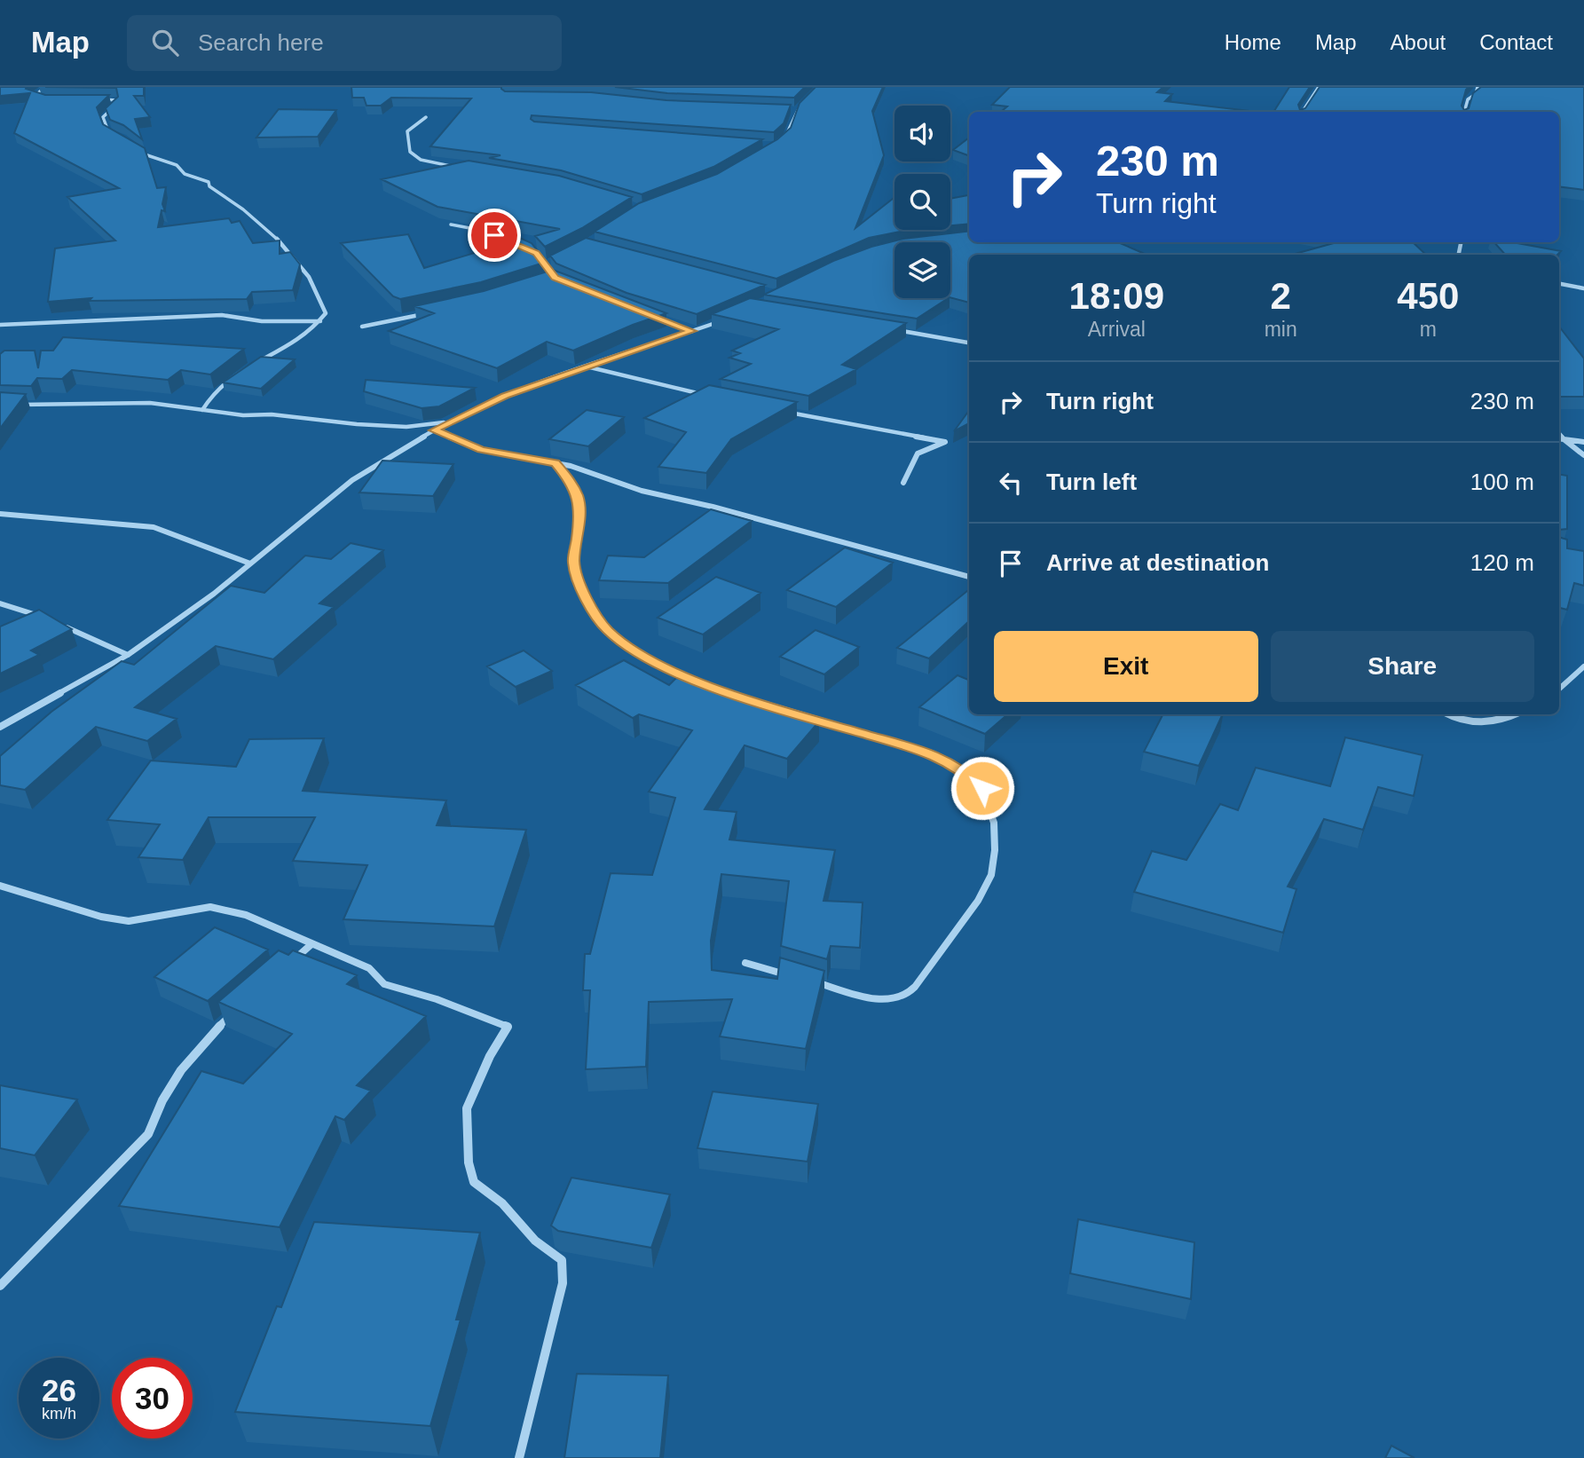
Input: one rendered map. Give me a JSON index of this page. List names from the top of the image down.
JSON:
{
  "page": {
    "header": "Map",
    "search": "Search here",
    "nav": [
      "Home",
      "Map",
      "About",
      "Contact"
    ],
    "turn": ["230 m", "Turn right"],
    "eta": [
      "18:09",
      "Arrival",
      "2",
      "min",
      "450",
      "m"
    ],
    "list": [
      {
        "name": "Turn right",
        "value": "230 m"
      },
      {
        "name": "Turn left",
        "value": "100 m"
      },
      {
        "name": "Arrive at destination",
        "value": "120 m"
      }
    ],
    "buttons": ["Exit", "Share"],
    "speed": "26 km/h",
    "limit": "30"
  }
}
